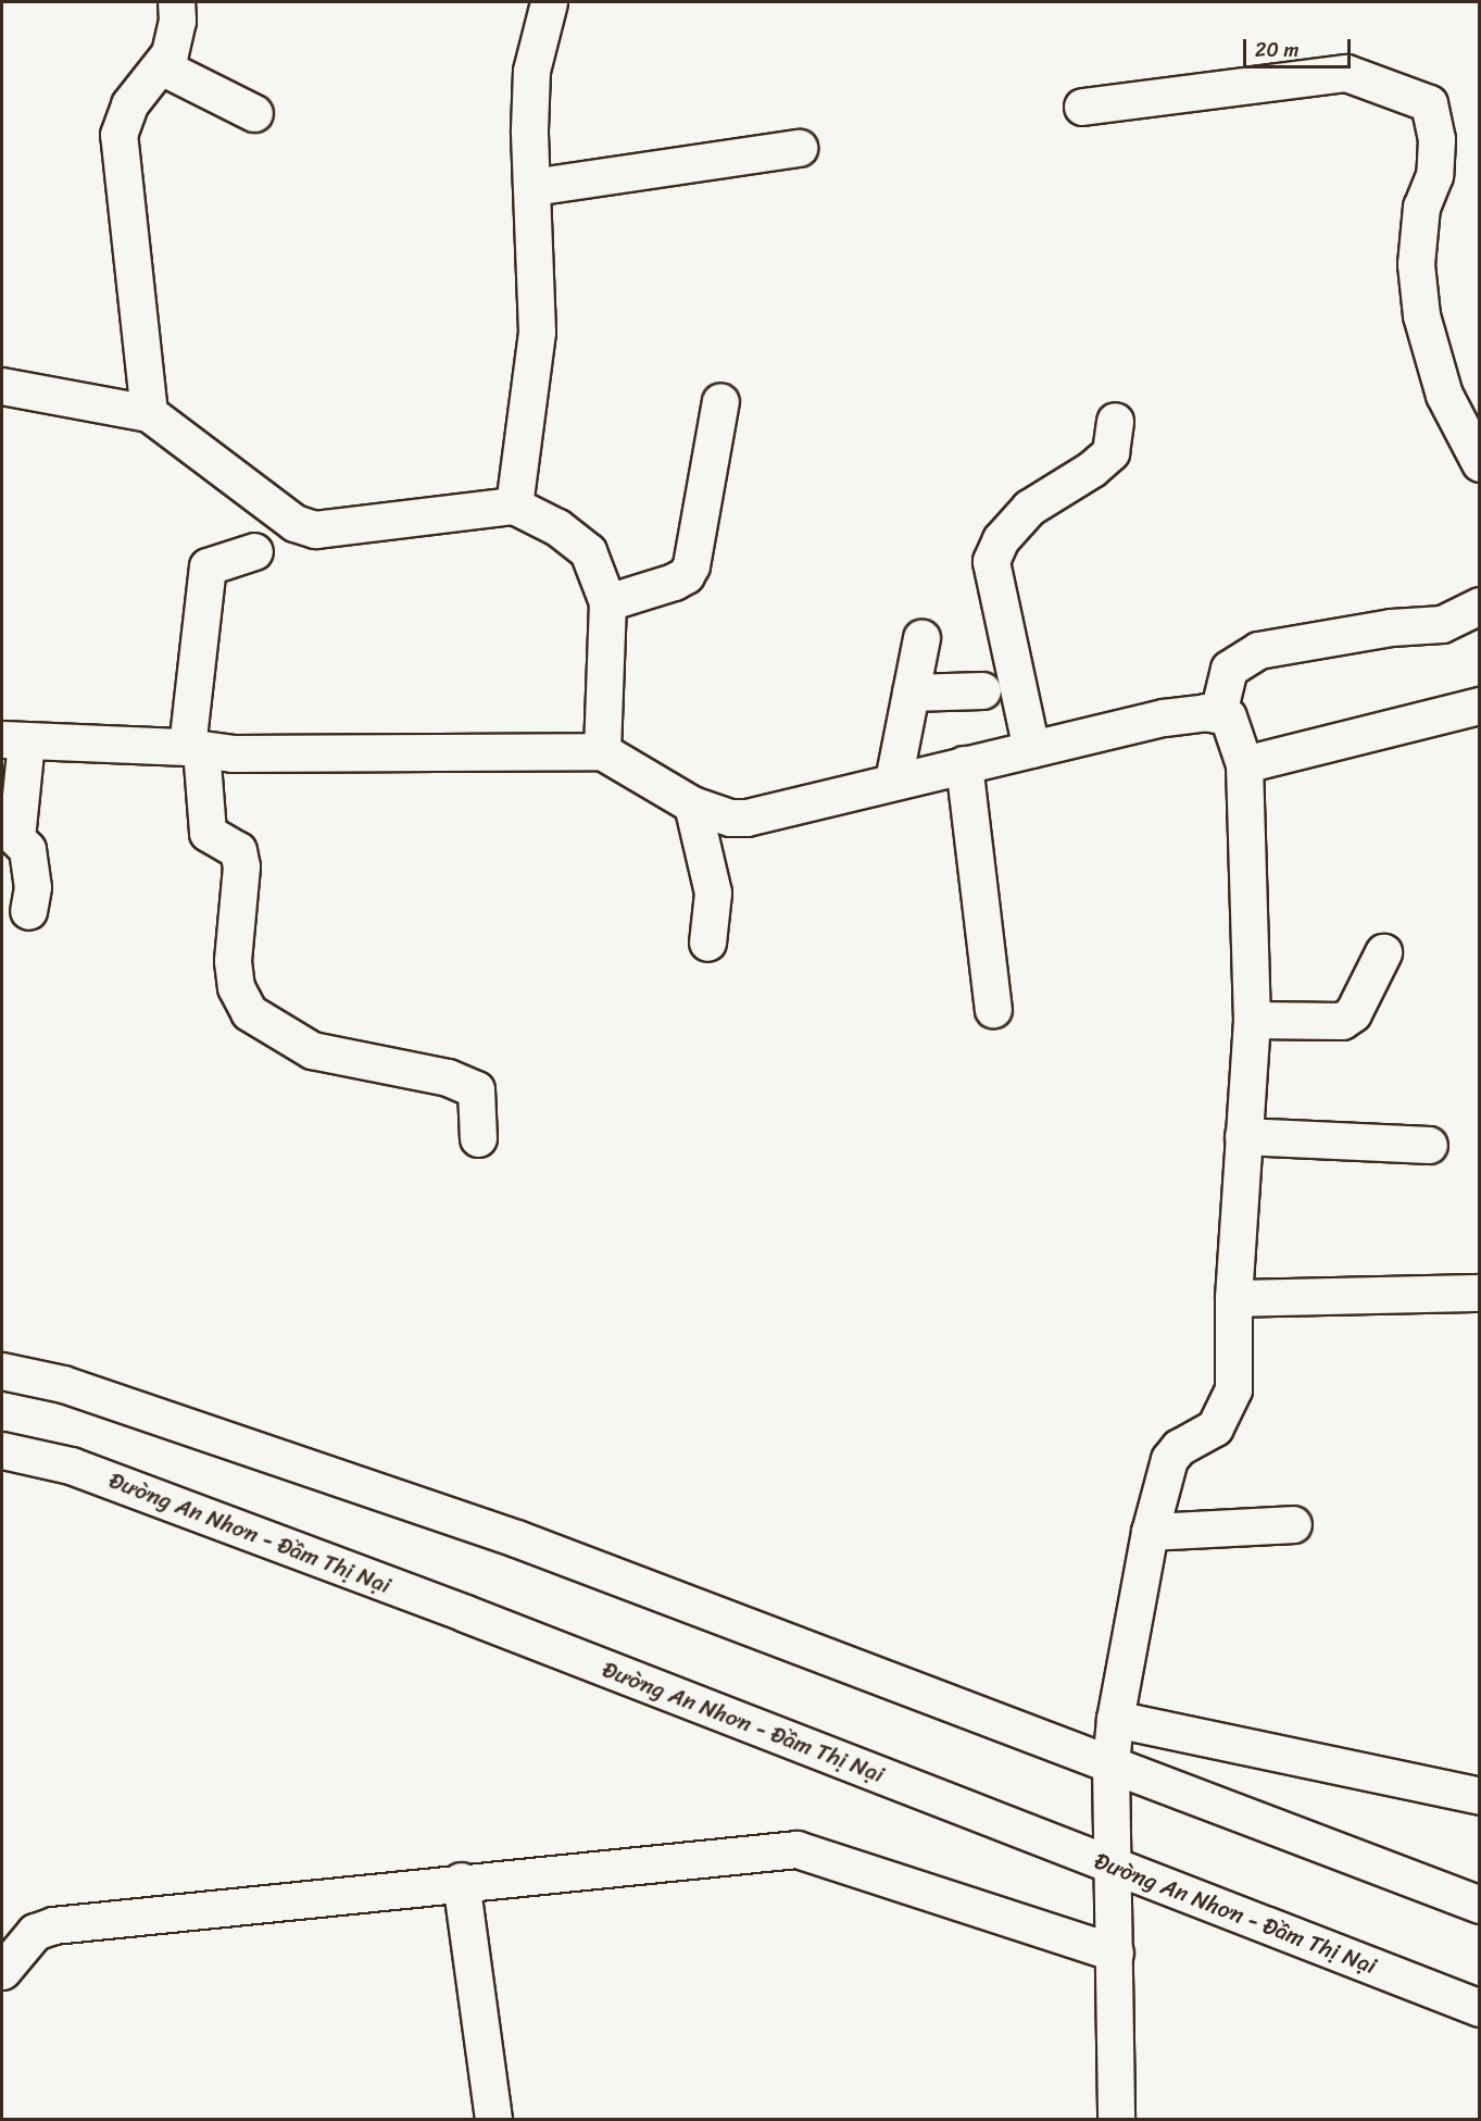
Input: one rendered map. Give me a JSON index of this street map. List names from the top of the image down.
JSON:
{
  "streets": {
    "street": ["Đường An Nhơn - Đầm Thị Nại"]
  },
  "scale_bar": "20 m"
}
